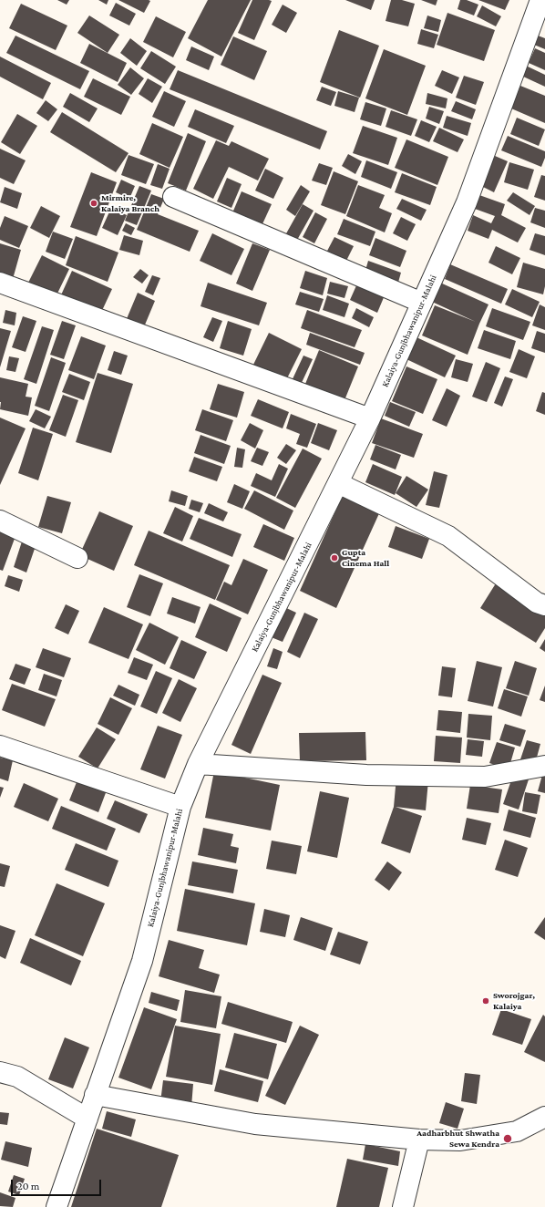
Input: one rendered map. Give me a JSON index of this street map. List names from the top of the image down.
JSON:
{
  "streets": {
    "street": ["Kalaiya-Gunjbhawanipur-Malahi"]
  },
  "places": [
    "Mirmire, Kalaiya Branch",
    "Gupta Cinema Hall",
    "Sworojgar, Kalaiya",
    "Aadharbhut Shwatha Sewa Kendra"
  ],
  "scale_bar": "20 m"
}
